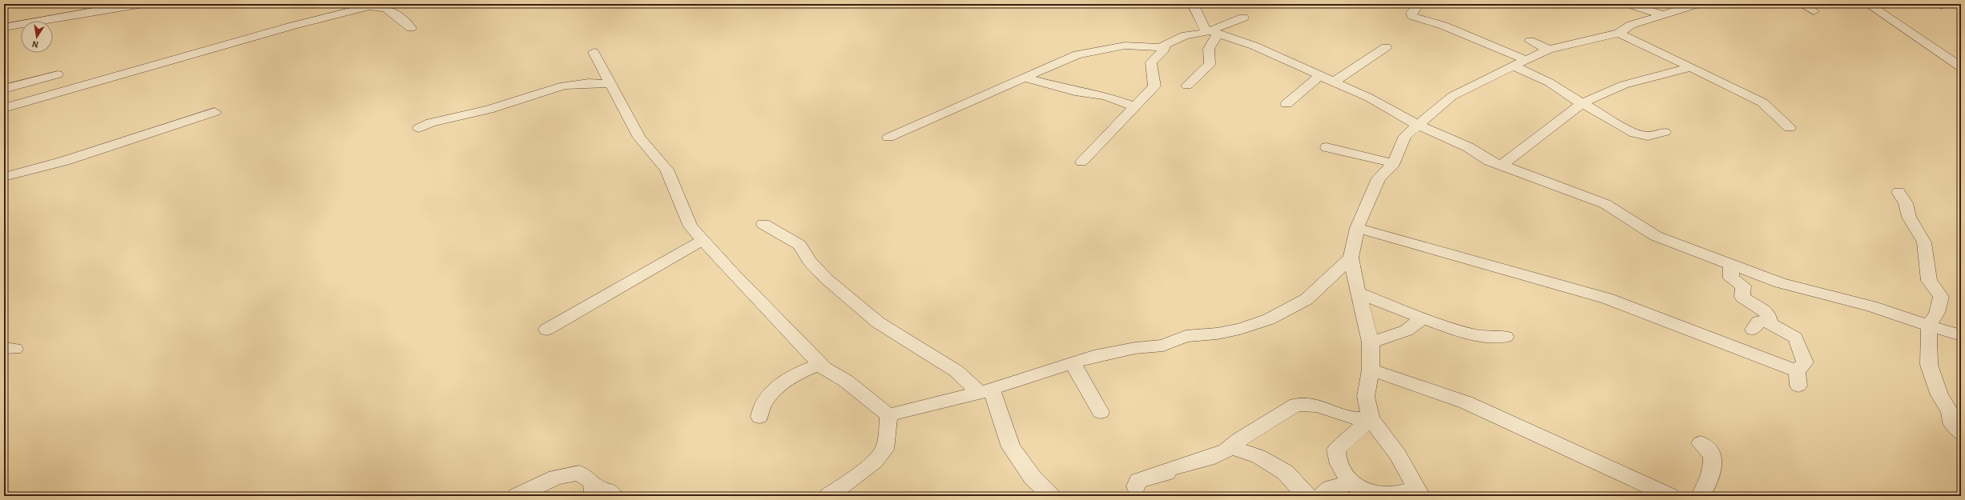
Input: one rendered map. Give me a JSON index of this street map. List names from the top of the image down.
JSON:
{
  "north": "bottom"
}
